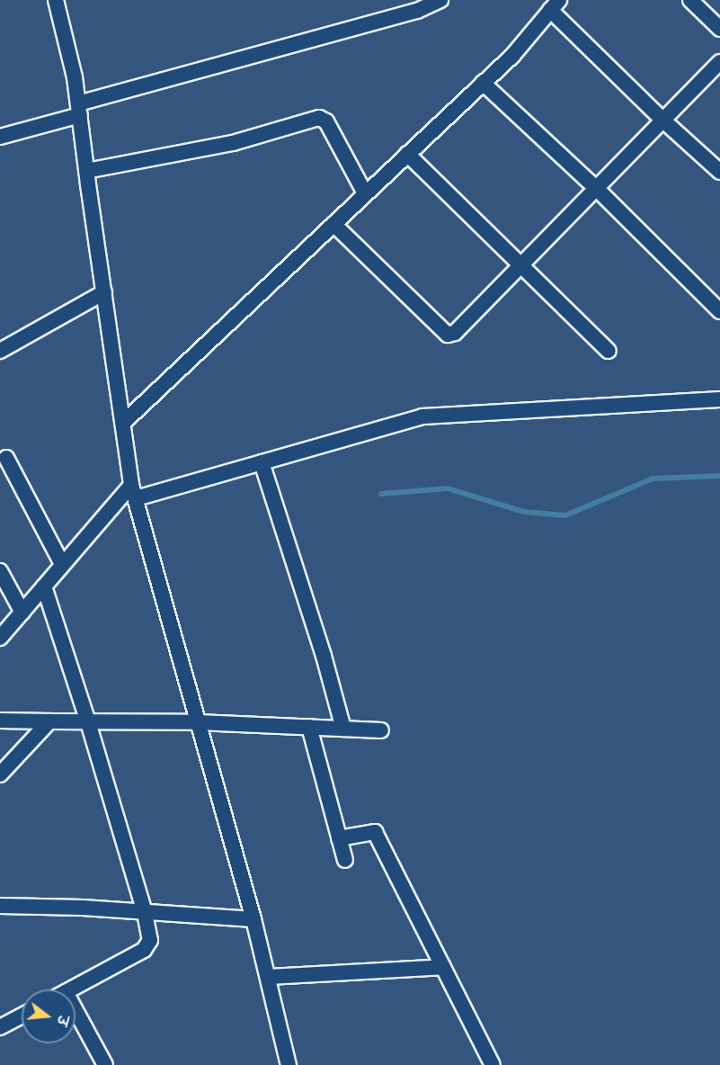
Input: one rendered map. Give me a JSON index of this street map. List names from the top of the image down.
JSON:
{
  "north": "right"
}
